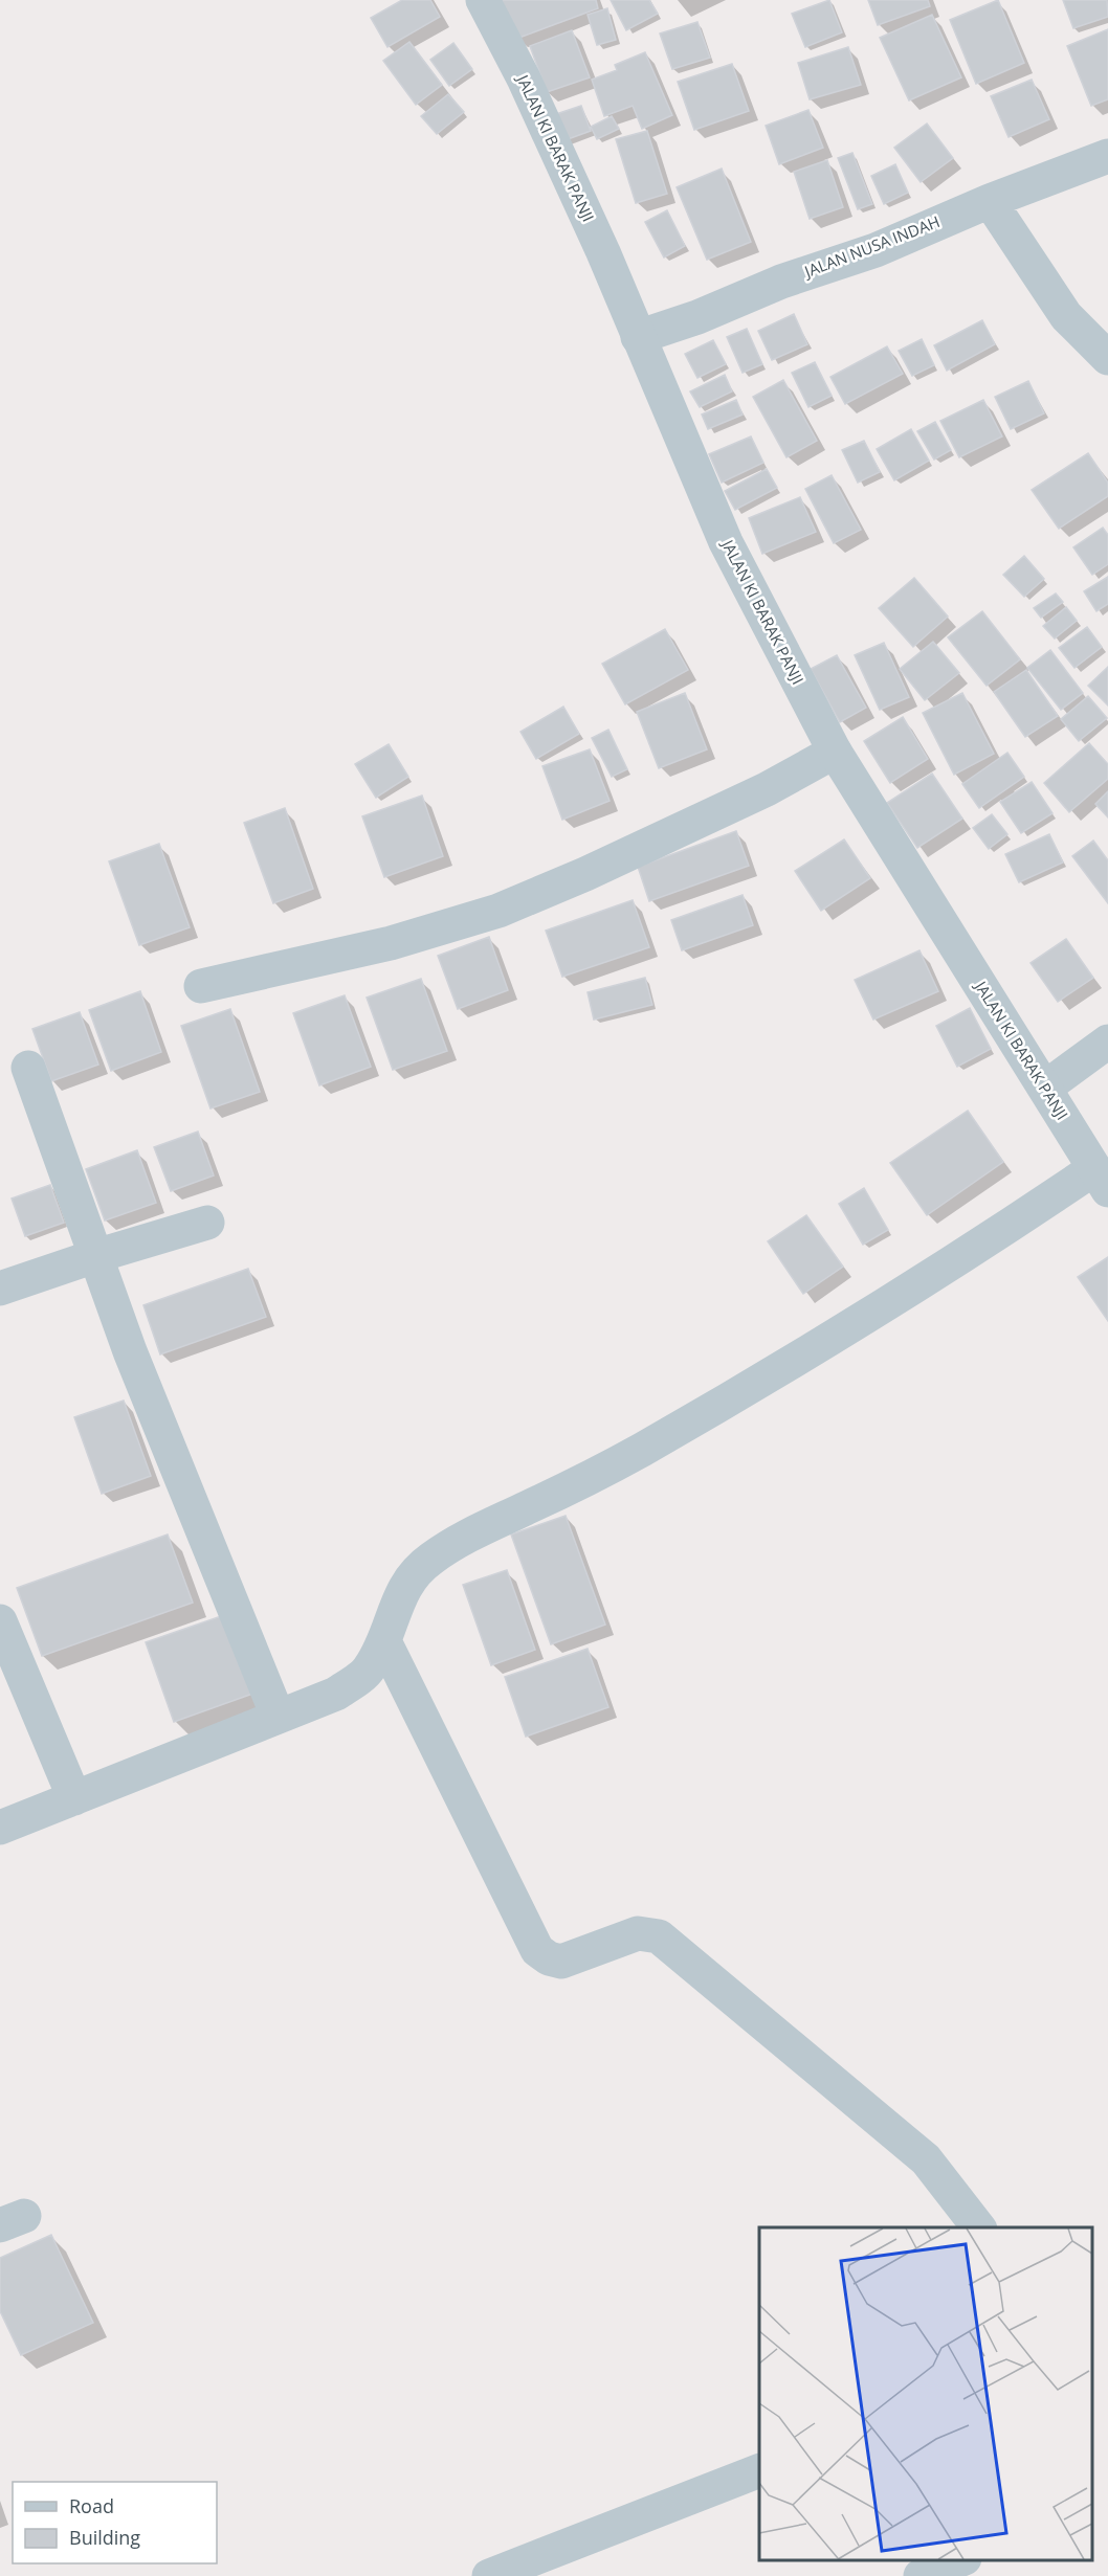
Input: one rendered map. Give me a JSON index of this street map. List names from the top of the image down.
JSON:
{
  "streets": {
    "street": ["JALAN KI BARAK PANJI", "JALAN NUSA INDAH"]
  },
  "crossings": [
    ["JALAN KI BARAK PANJI", "JALAN NUSA INDAH"]
  ],
  "legend": ["Road", "Building"]
}
